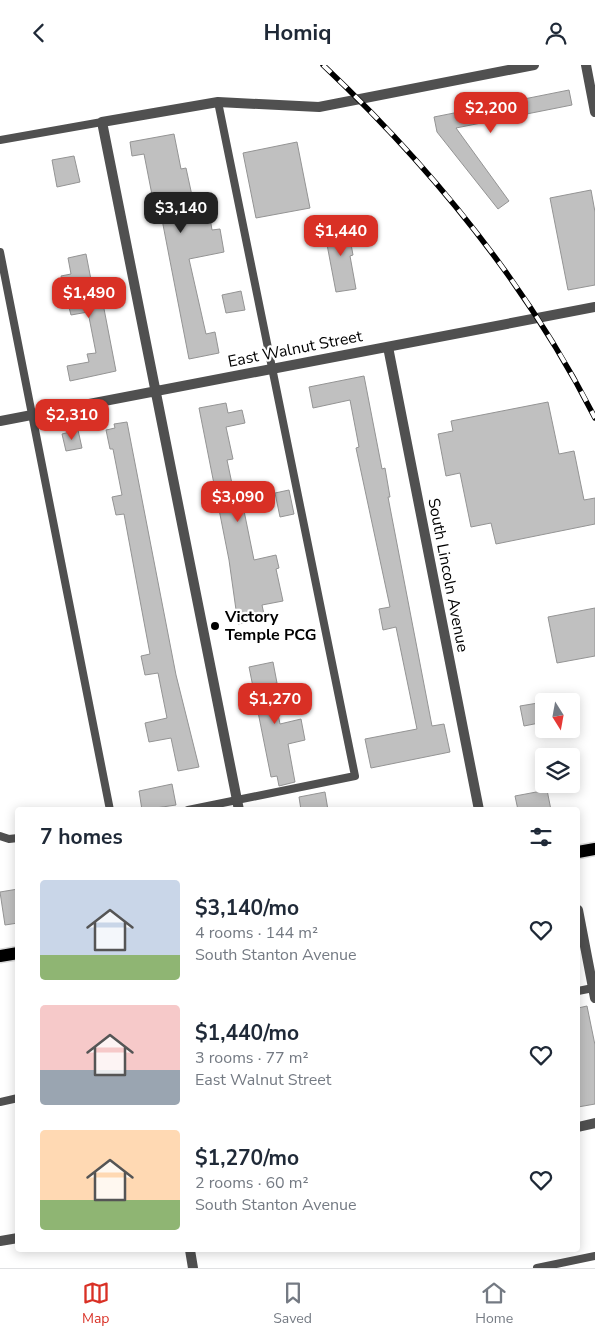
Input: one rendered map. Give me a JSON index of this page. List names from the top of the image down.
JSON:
{
  "streets": {
    "street": ["East Walnut Street", "South Lincoln Avenue"]
  },
  "crossings": [
    ["East Walnut Street", "South Lincoln Avenue"]
  ],
  "places": ["Victory Temple PCG"],
  "north": "bottom",
  "page": {
    "header": "Homiq",
    "price": [
      "$2,200",
      "$3,140",
      "$1,440",
      "$1,490",
      "$2,310",
      "$3,090",
      "$1,270"
    ],
    "heading": "7 homes",
    "list": [
      {
        "name": "$3,140/mo",
        "note": "4 rooms · 144 m² · South Stanton Avenue"
      },
      {
        "name": "$1,440/mo",
        "note": "3 rooms · 77 m² · East Walnut Street"
      },
      {
        "name": "$1,270/mo",
        "note": "2 rooms · 60 m² · South Stanton Avenue"
      }
    ],
    "tabs": ["Map", "Saved", "Home"]
  }
}
